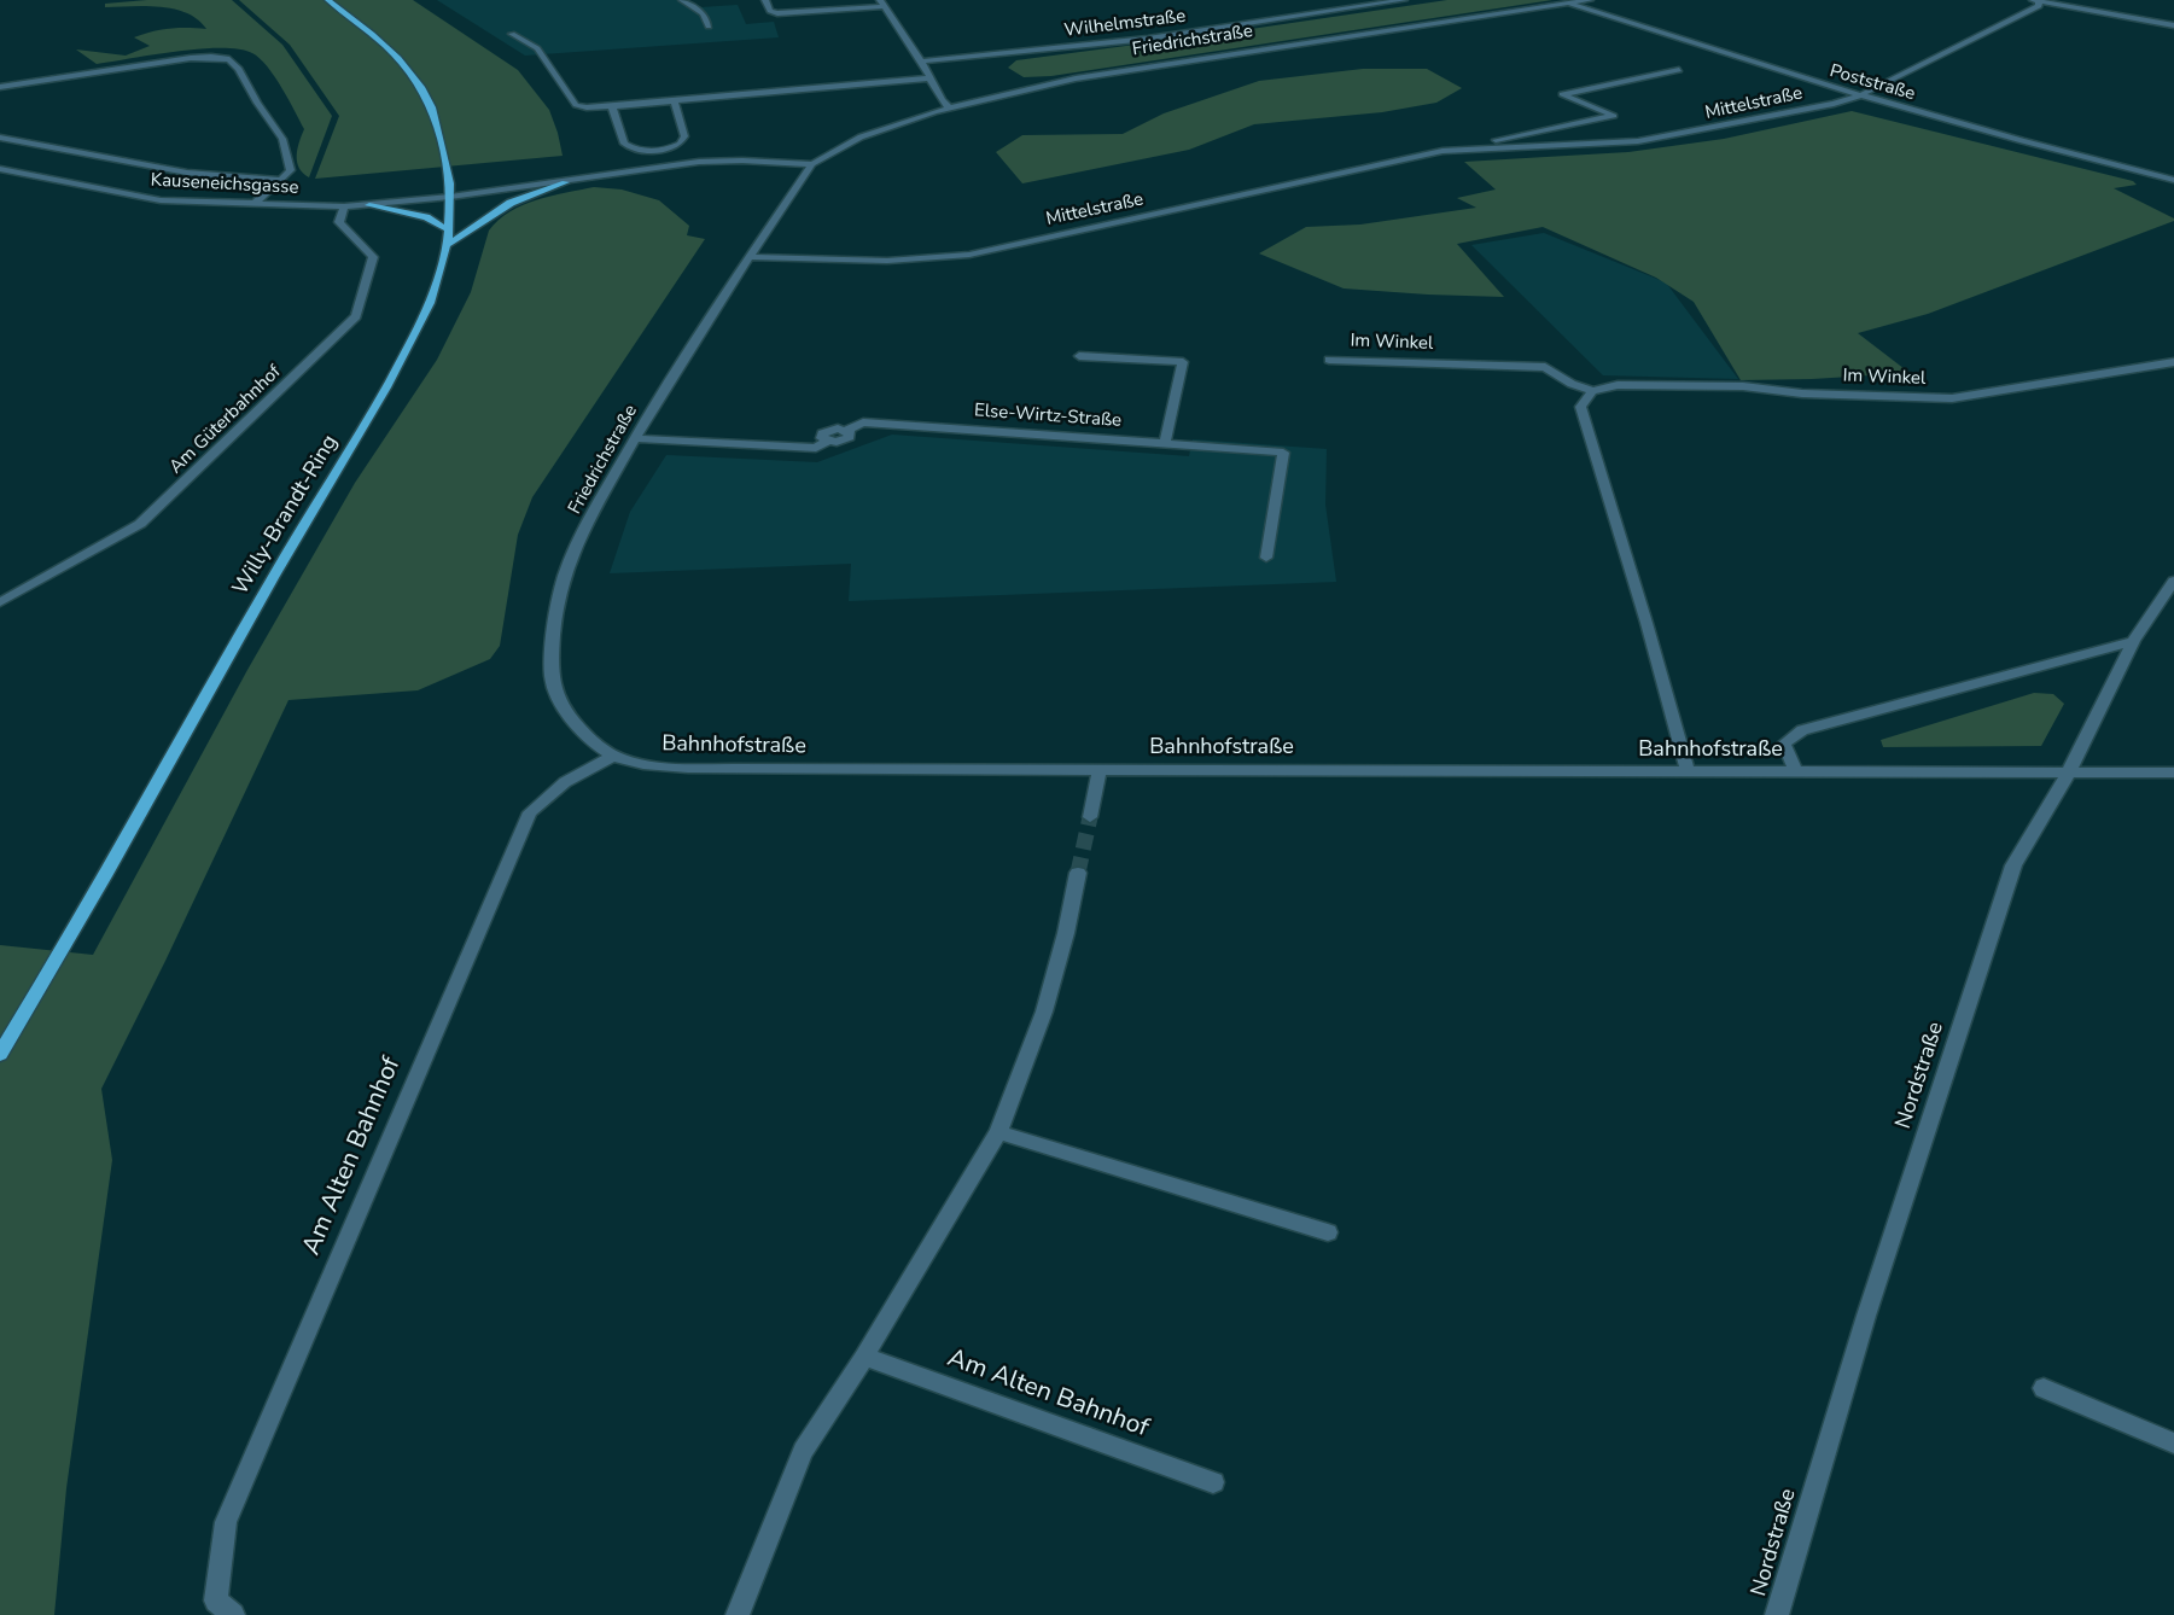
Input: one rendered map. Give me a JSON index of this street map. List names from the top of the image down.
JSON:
{
  "streets": {
    "main road": ["Willy-Brandt-Ring"],
    "street": [
      "Wilhelmstraße",
      "Friedrichstraße",
      "Poststraße",
      "Mittelstraße",
      "Kauseneichsgasse",
      "Im Winkel",
      "Else-Wirtz-Straße",
      "Am Güterbahnhof",
      "Bahnhofstraße",
      "Nordstraße",
      "Am Alten Bahnhof"
    ]
  },
  "crossings": [
    ["Friedrichstraße", "Poststraße"],
    ["Friedrichstraße", "Mittelstraße"],
    ["Friedrichstraße", "Else-Wirtz-Straße"],
    ["Friedrichstraße", "Bahnhofstraße"],
    ["Friedrichstraße", "Am Alten Bahnhof"],
    ["Poststraße", "Mittelstraße"],
    ["Kauseneichsgasse", "Am Güterbahnhof"],
    ["Kauseneichsgasse", "Willy-Brandt-Ring"],
    ["Bahnhofstraße", "Nordstraße"]
  ]
}
